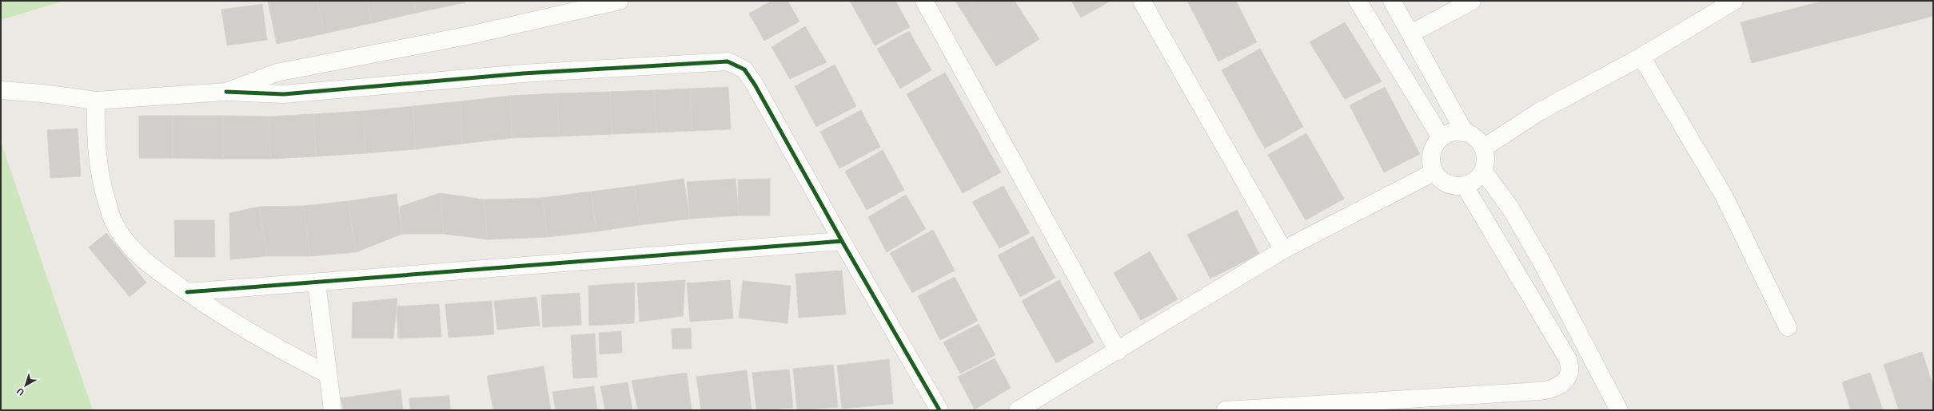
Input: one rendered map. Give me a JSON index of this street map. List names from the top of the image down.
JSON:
{
  "north": "bottom left"
}
